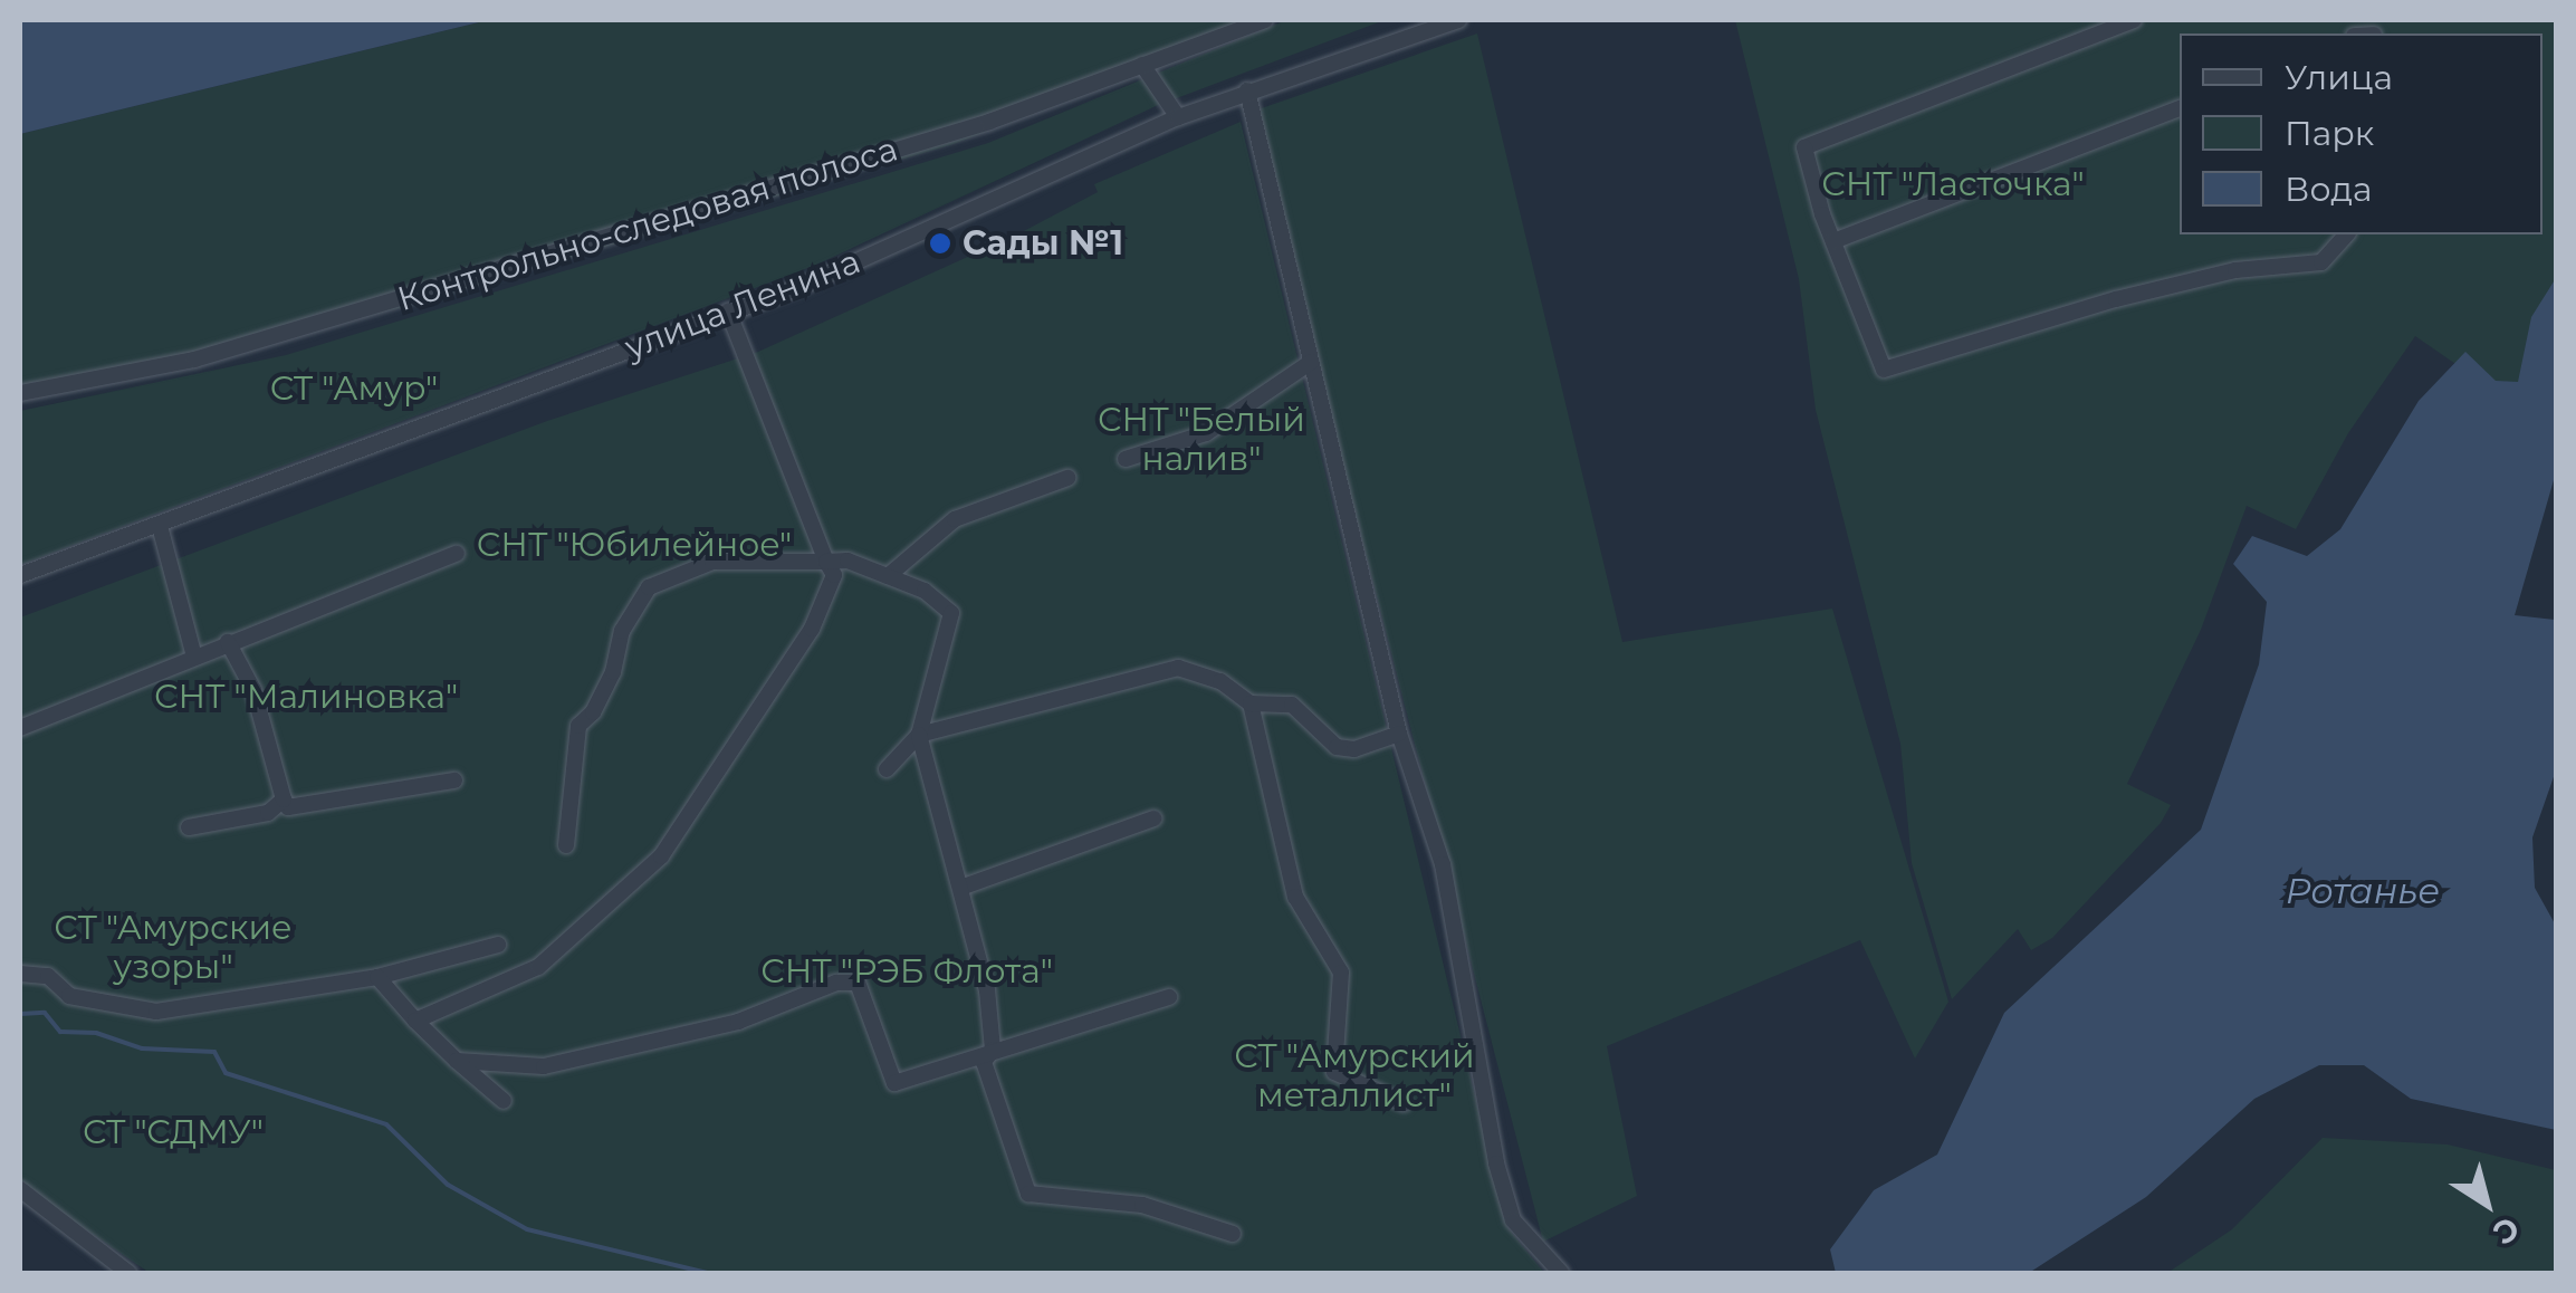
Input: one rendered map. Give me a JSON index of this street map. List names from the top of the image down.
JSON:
{
  "streets": {
    "street": ["Контрольно-следовая полоса", "улица Ленина"]
  },
  "water": ["Ротанье"],
  "parks": [
    "СНТ \"Ласточка\"",
    "СТ \"Амур\"",
    "СНТ \"Белый налив\"",
    "СНТ \"Юбилейное\"",
    "СНТ \"Малиновка\"",
    "СТ \"Амурские узоры\"",
    "СНТ \"РЭБ Флота\"",
    "СТ \"Амурский металлист\"",
    "СТ \"СДМУ\""
  ],
  "places": ["Сады №1"],
  "legend": ["Улица", "Парк", "Вода"],
  "north": "bottom right"
}
